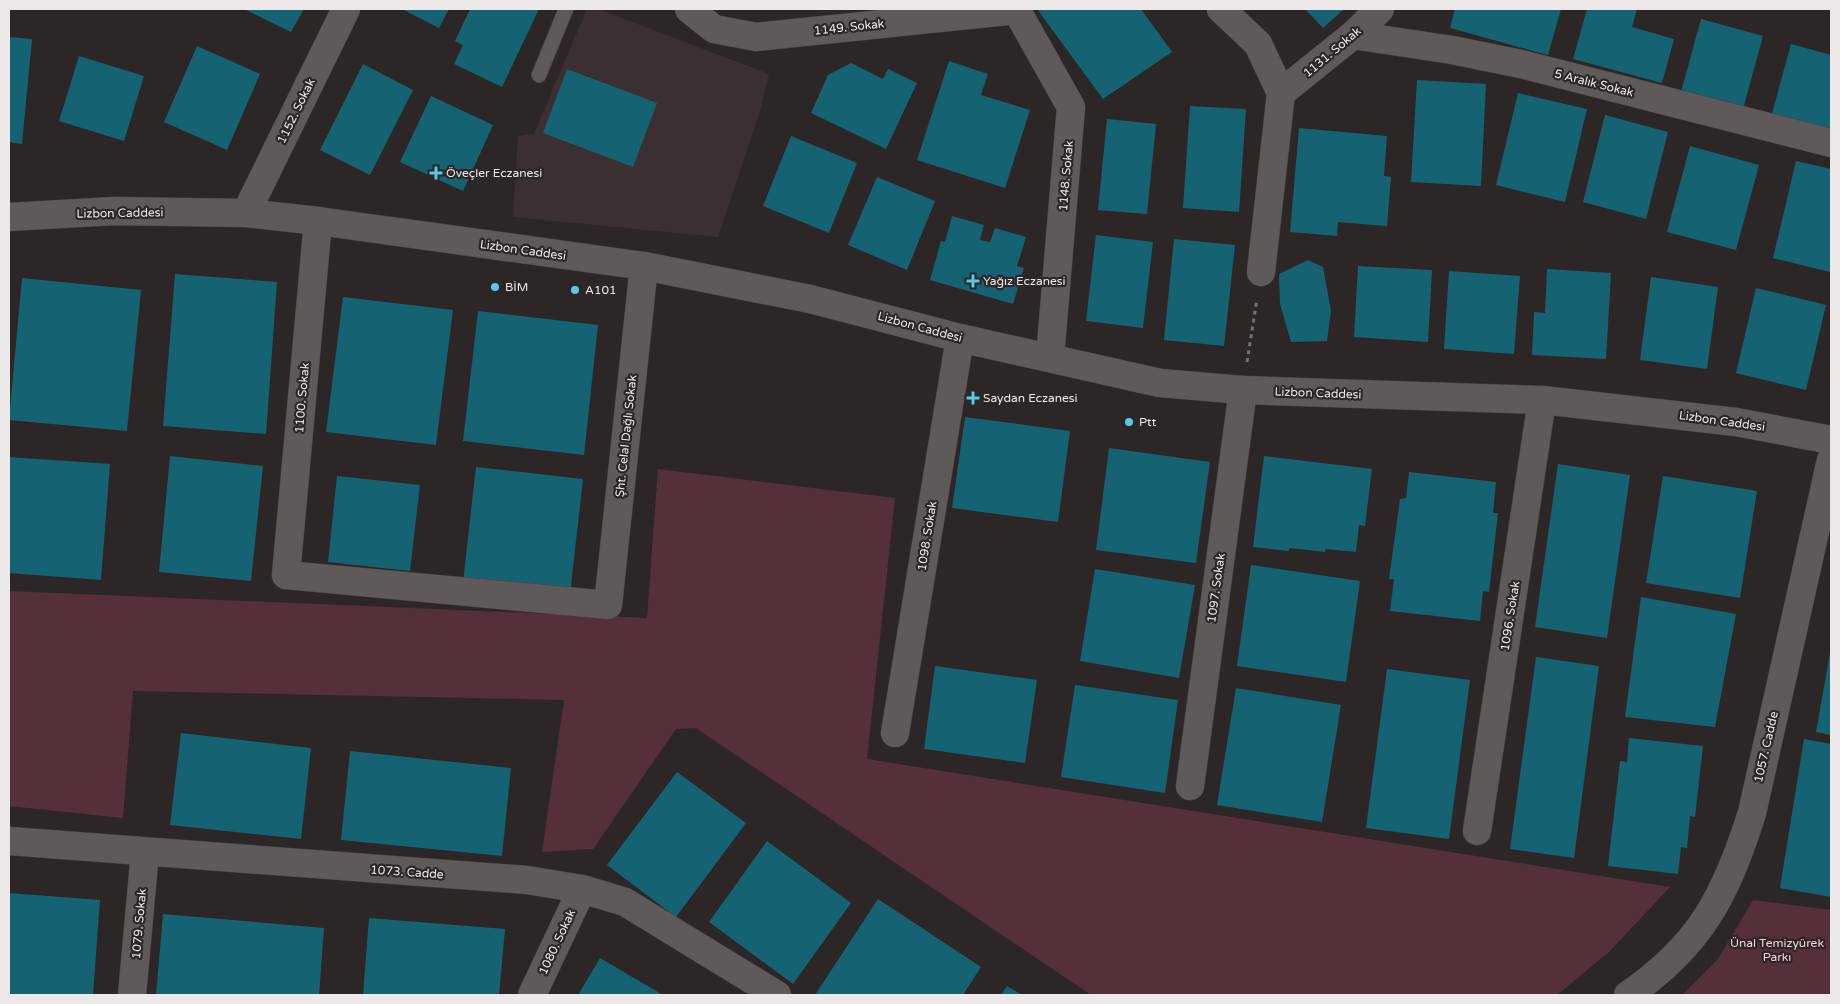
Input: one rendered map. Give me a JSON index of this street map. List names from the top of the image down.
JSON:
{
  "streets": {
    "street": [
      "1149. Sokak",
      "1131. Sokak",
      "5 Aralık Sokak",
      "1152. Sokak",
      "1148. Sokak",
      "Lizbon Caddesi",
      "1100. Sokak",
      "Şht. Celal Dağlı Sokak",
      "1098. Sokak",
      "1097. Sokak",
      "1096. Sokak",
      "1057. Cadde",
      "1073. Cadde",
      "1079. Sokak",
      "1080. Sokak"
    ]
  },
  "crossings": [
    ["1149. Sokak", "1148. Sokak"],
    ["1131. Sokak", "5 Aralık Sokak"],
    ["1152. Sokak", "Lizbon Caddesi"],
    ["1148. Sokak", "Lizbon Caddesi"],
    ["Lizbon Caddesi", "1100. Sokak"],
    ["Lizbon Caddesi", "Şht. Celal Dağlı Sokak"],
    ["Lizbon Caddesi", "1098. Sokak"],
    ["Lizbon Caddesi", "1097. Sokak"],
    ["Lizbon Caddesi", "1096. Sokak"],
    ["1100. Sokak", "Şht. Celal Dağlı Sokak"],
    ["1073. Cadde", "1079. Sokak"],
    ["1073. Cadde", "1080. Sokak"]
  ],
  "parks": ["Ünal Temizyürek Parkı"],
  "places": {
    "health": ["Öveçler Eczanesi", "Yağız Eczanesi", "Saydan Eczanesi"],
    "other": ["BİM", "A101", "Ptt"]
  }
}
